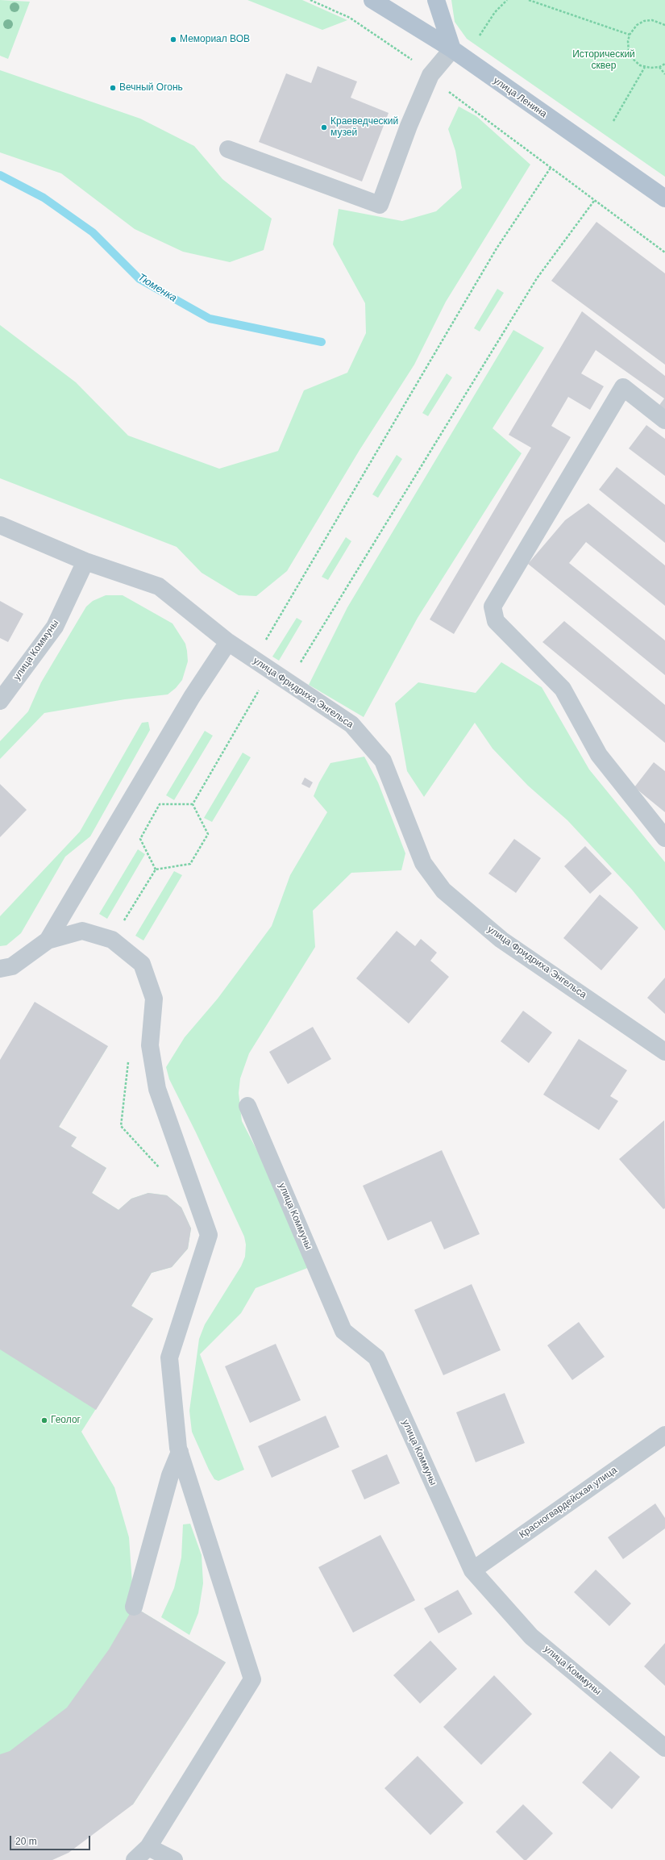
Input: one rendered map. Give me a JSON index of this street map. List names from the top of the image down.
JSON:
{
  "streets": {
    "main road": ["улица Ленина"],
    "street": ["улица Коммуны", "улица Фридриха Энгельса", "Красногвардейская улица"]
  },
  "crossings": [
    ["улица Коммуны", "улица Фридриха Энгельса"],
    ["улица Коммуны", "Красногвардейская улица"]
  ],
  "water": ["Тюменка"],
  "parks": ["Исторический сквер"],
  "places": [
    "Мемориал ВОВ",
    "Вечный Огонь",
    "Краеведческий музей",
    "Геолог"
  ],
  "scale_bar": "20 m"
}
